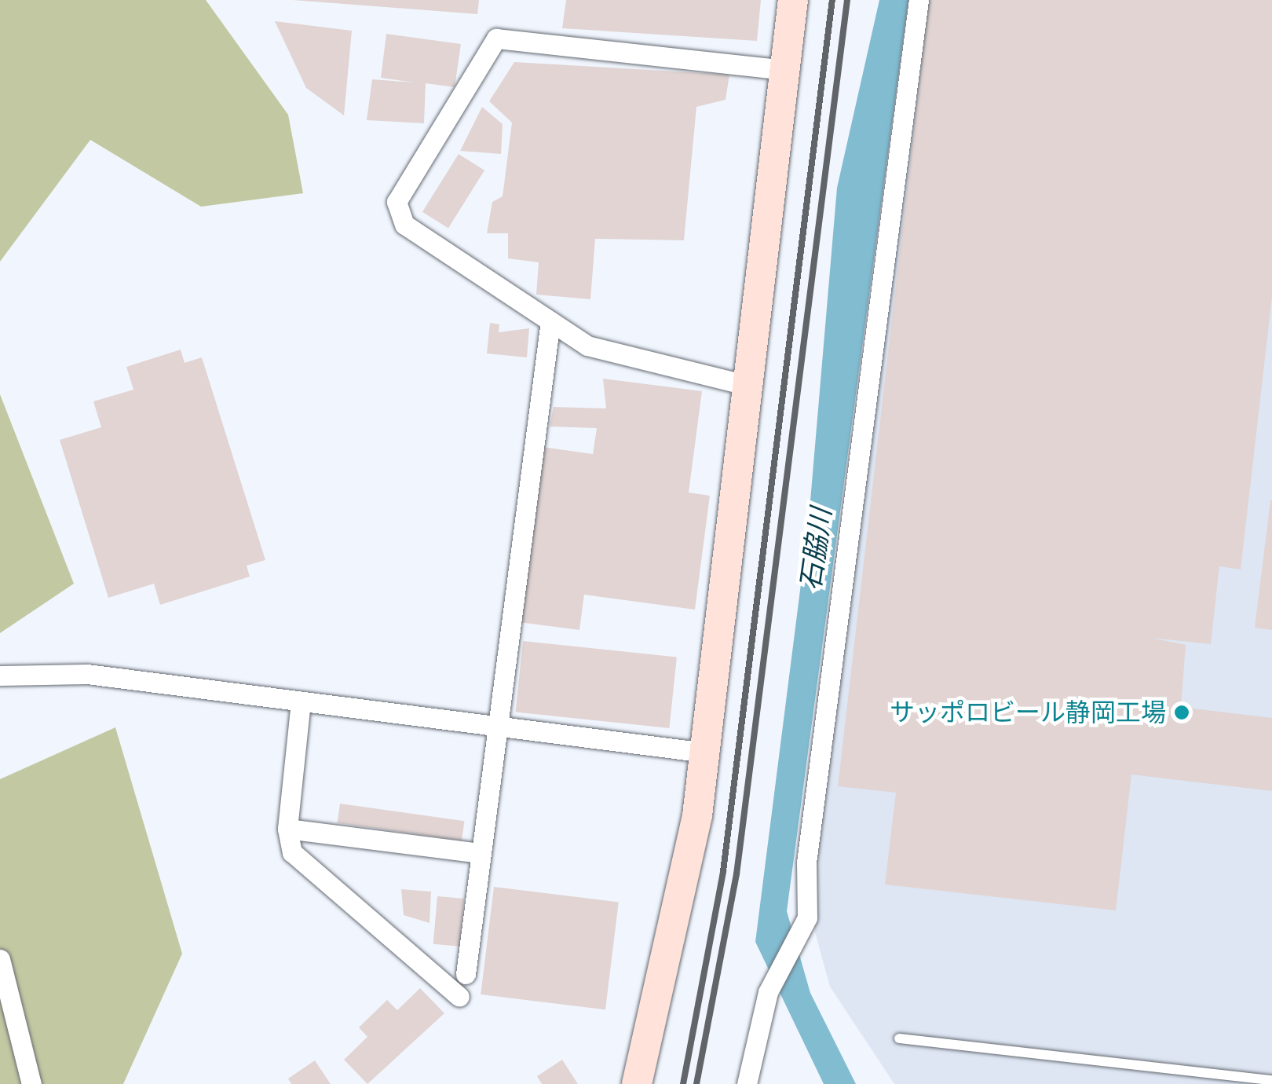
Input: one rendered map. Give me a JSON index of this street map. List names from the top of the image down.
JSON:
{
  "water": ["石脇川"],
  "places": ["サッポロビール静岡工場"]
}
